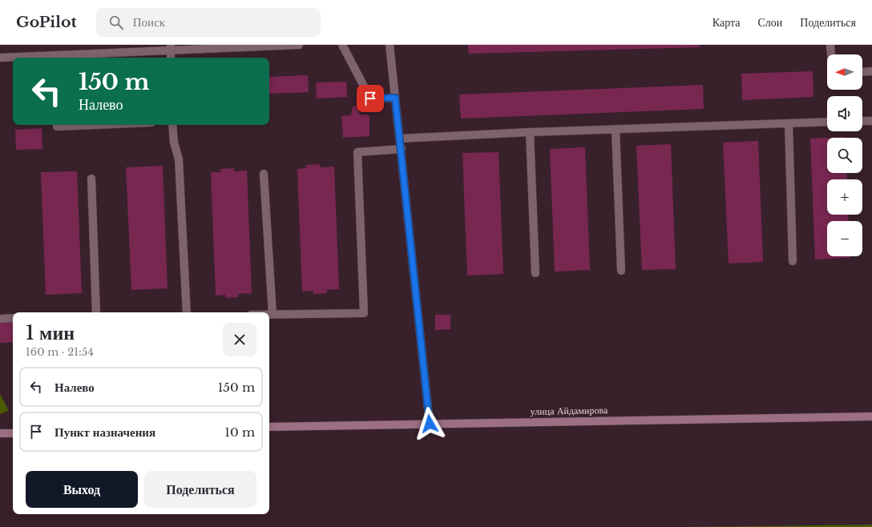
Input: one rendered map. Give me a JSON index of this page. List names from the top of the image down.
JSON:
{
  "streets": {
    "main road": ["улица Айдамирова"]
  },
  "north": "left",
  "page": {
    "header": "GoPilot",
    "search": "Поиск",
    "nav": ["Карта", "Слои", "Поделиться"],
    "map_buttons": ["+", "−"],
    "turn": ["150 m", "Налево"],
    "heading": ["1 мин", "160 m · 21:54"],
    "list": [
      {
        "name": "Налево",
        "value": "150 m"
      },
      {
        "name": "Пункт назначения",
        "value": "10 m"
      }
    ],
    "buttons": ["Выход", "Поделиться"]
  }
}
